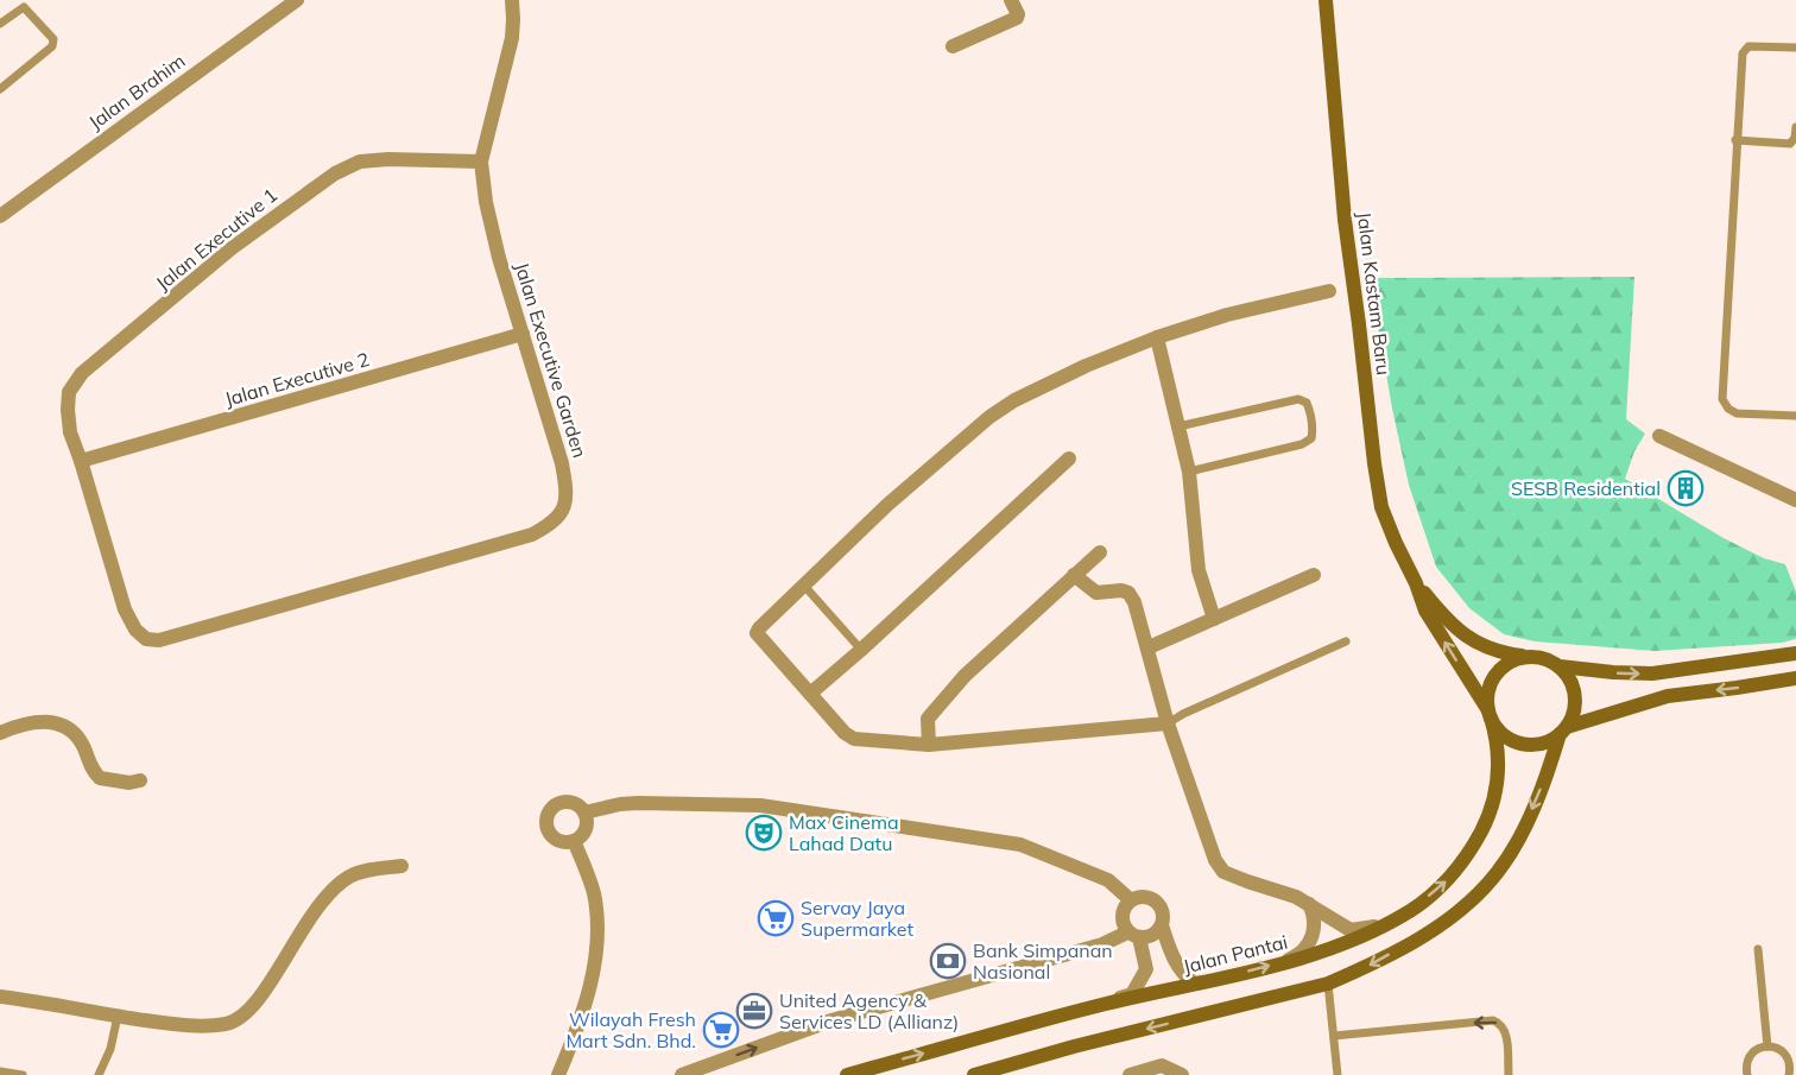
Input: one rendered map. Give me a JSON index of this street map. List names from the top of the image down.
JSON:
{
  "streets": {
    "street": [
      "Jalan Brahim",
      "Jalan Executive 1",
      "Jalan Kastam Baru",
      "Jalan Executive Garden",
      "Jalan Executive 2",
      "Jalan Pantai"
    ]
  },
  "crossings": [
    ["Jalan Executive 1", "Jalan Executive Garden"],
    ["Jalan Executive 1", "Jalan Executive 2"],
    ["Jalan Kastam Baru", "Jalan Pantai"],
    ["Jalan Executive Garden", "Jalan Executive 2"]
  ],
  "places": {
    "building": ["SESB Residential"],
    "theatre": ["Max Cinema Lahad Datu"],
    "supermarket": ["Servay Jaya Supermarket", "Wilayah Fresh Mart Sdn. Bhd."],
    "bank": ["Bank Simpanan Nasional"],
    "office": ["United Agency & Services LD (Allianz)"]
  }
}
